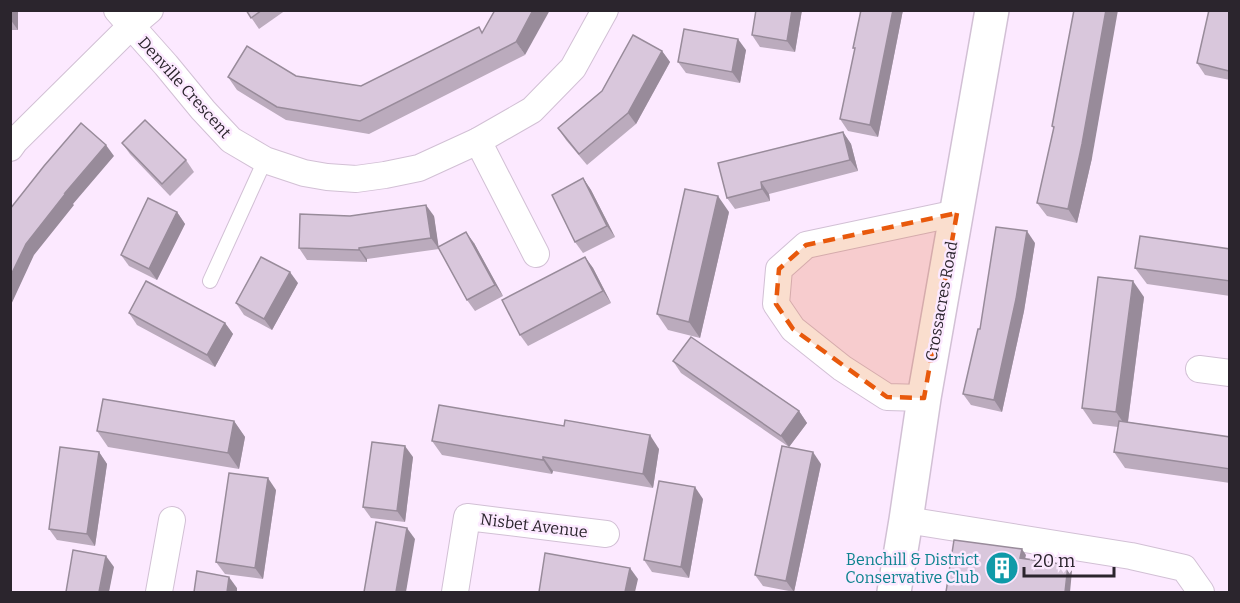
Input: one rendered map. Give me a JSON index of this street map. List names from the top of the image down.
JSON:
{
  "streets": {
    "street": ["Denville Crescent", "Crossacres Road", "Nisbet Avenue"]
  },
  "places": {
    "building": ["Benchill & District Conservative Club"]
  },
  "scale_bar": "20 m"
}
